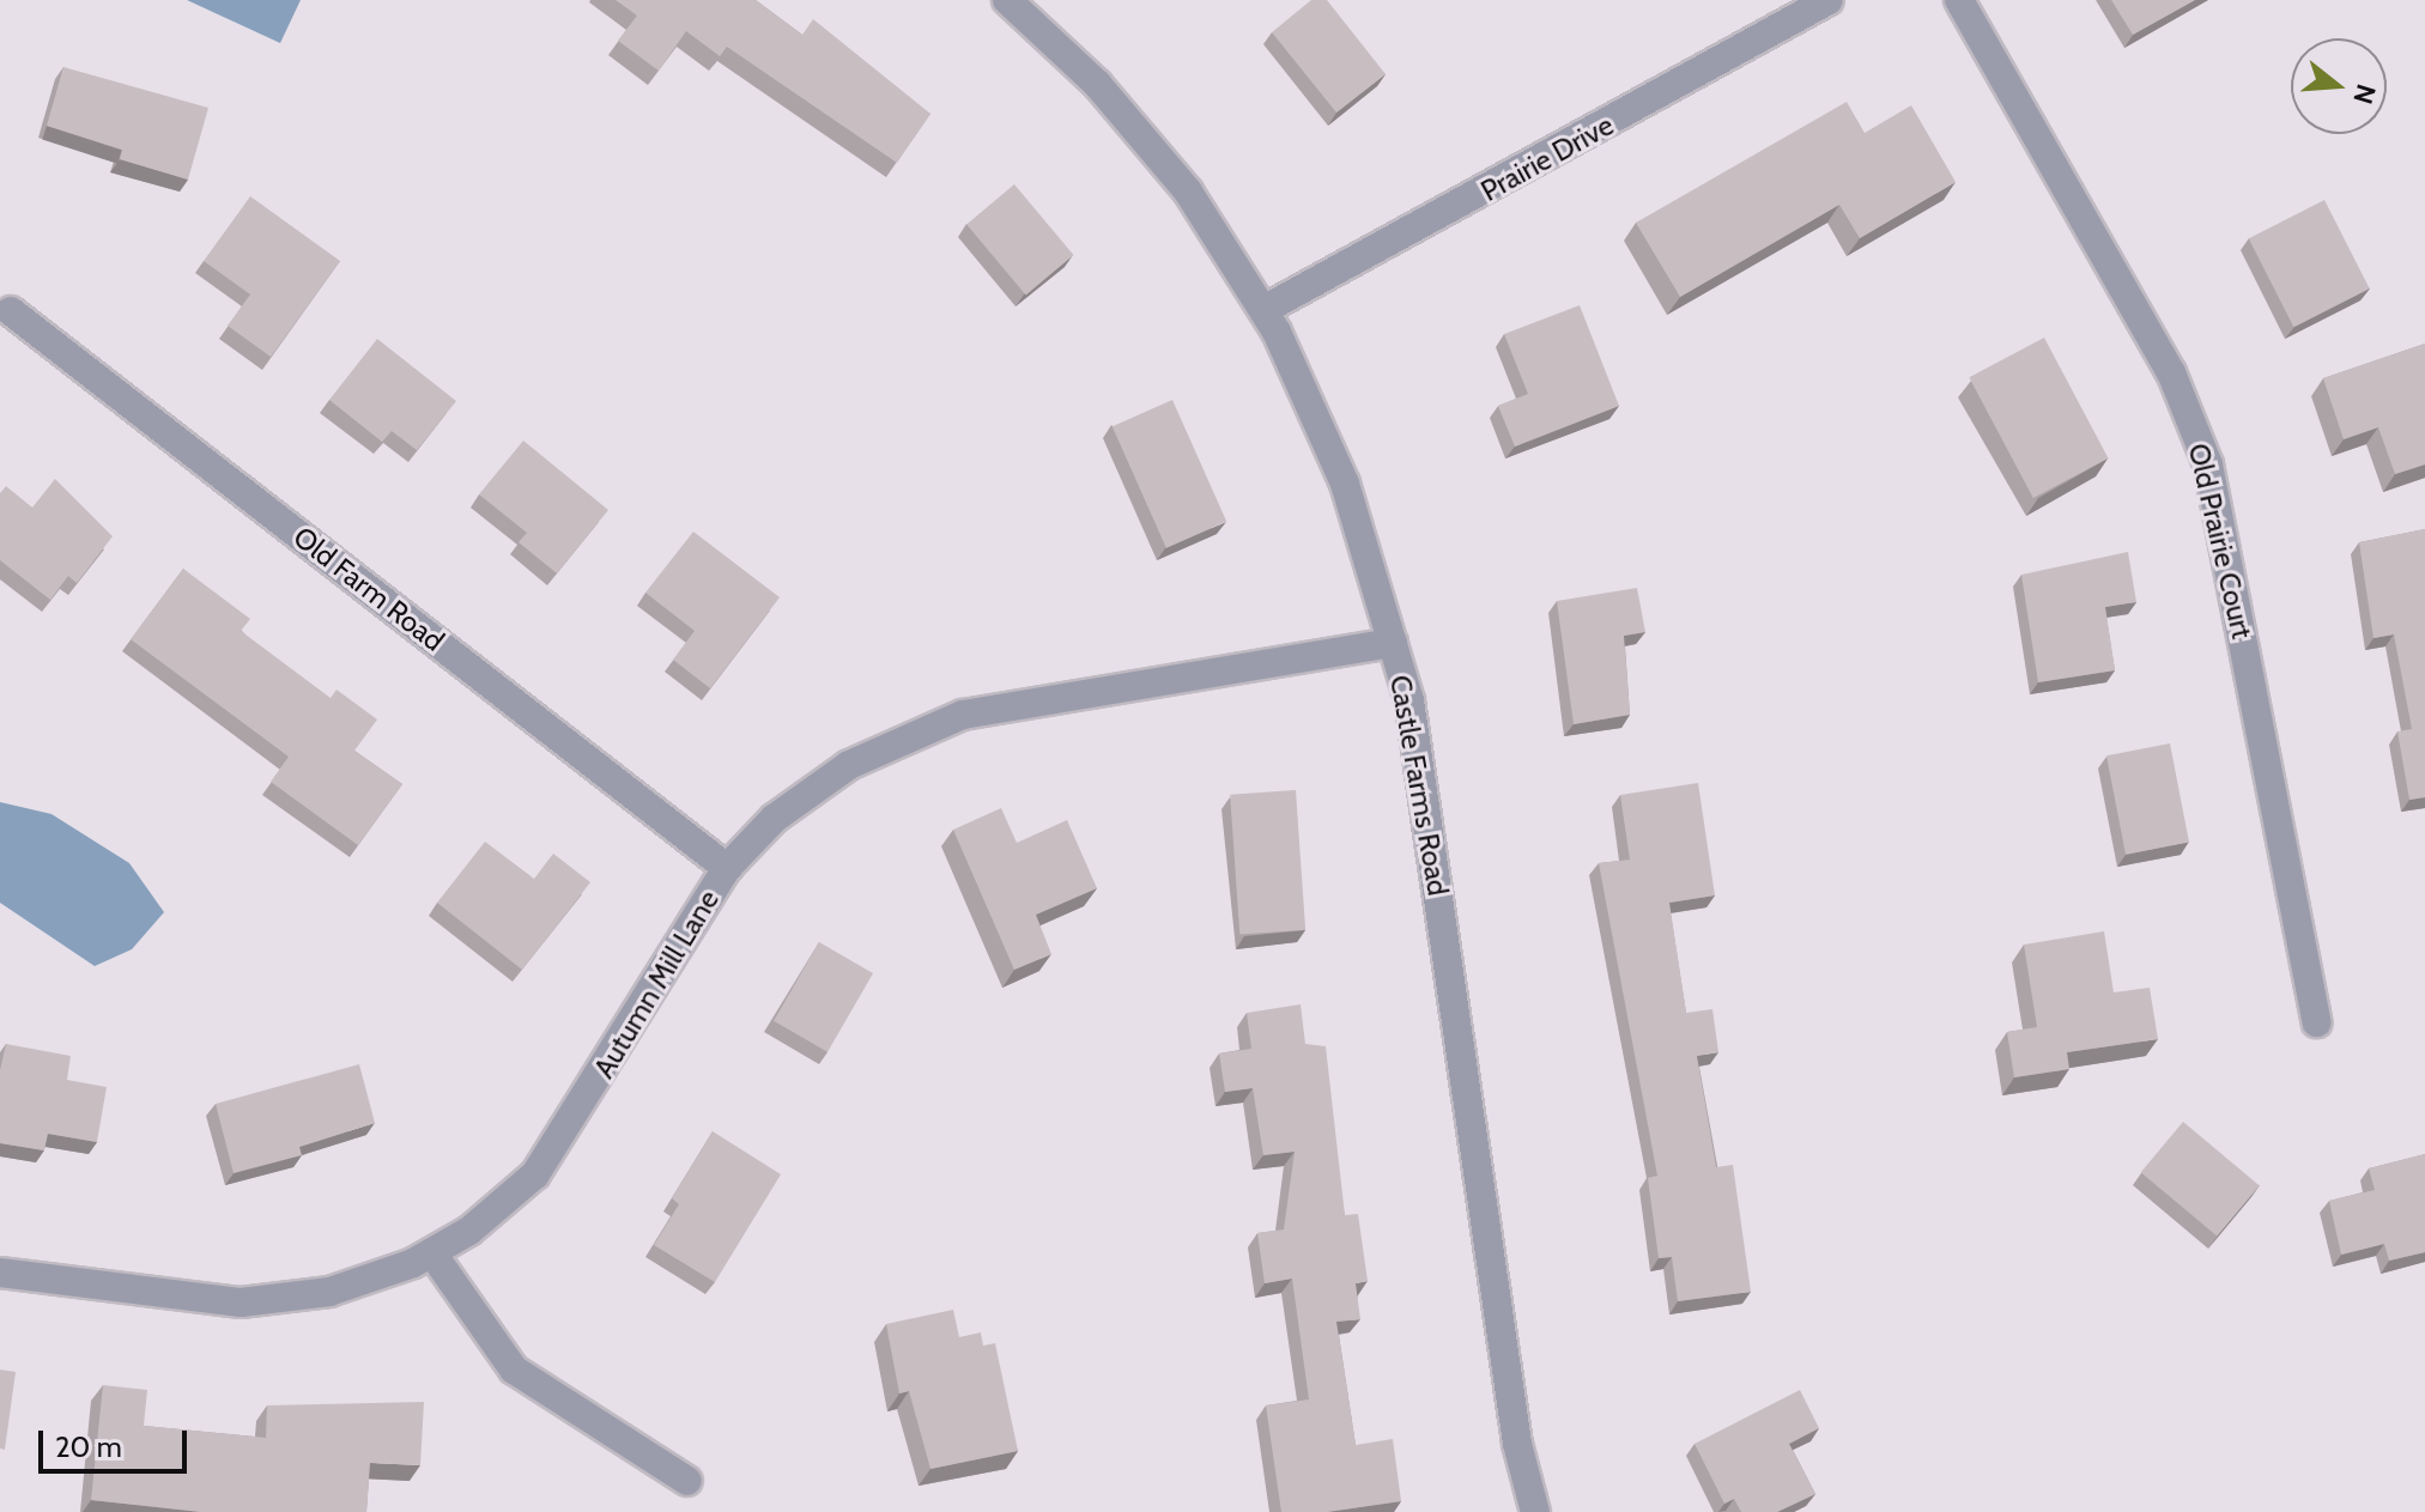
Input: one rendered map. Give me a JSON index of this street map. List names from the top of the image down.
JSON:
{
  "streets": {
    "street": [
      "Prairie Drive",
      "Old Prairie Court",
      "Old Farm Road",
      "Castle Farms Road",
      "Autumn Mill Lane"
    ]
  },
  "crossings": [
    ["Prairie Drive", "Castle Farms Road"],
    ["Old Farm Road", "Autumn Mill Lane"],
    ["Castle Farms Road", "Autumn Mill Lane"]
  ],
  "scale_bar": "20 m",
  "north": "right"
}
